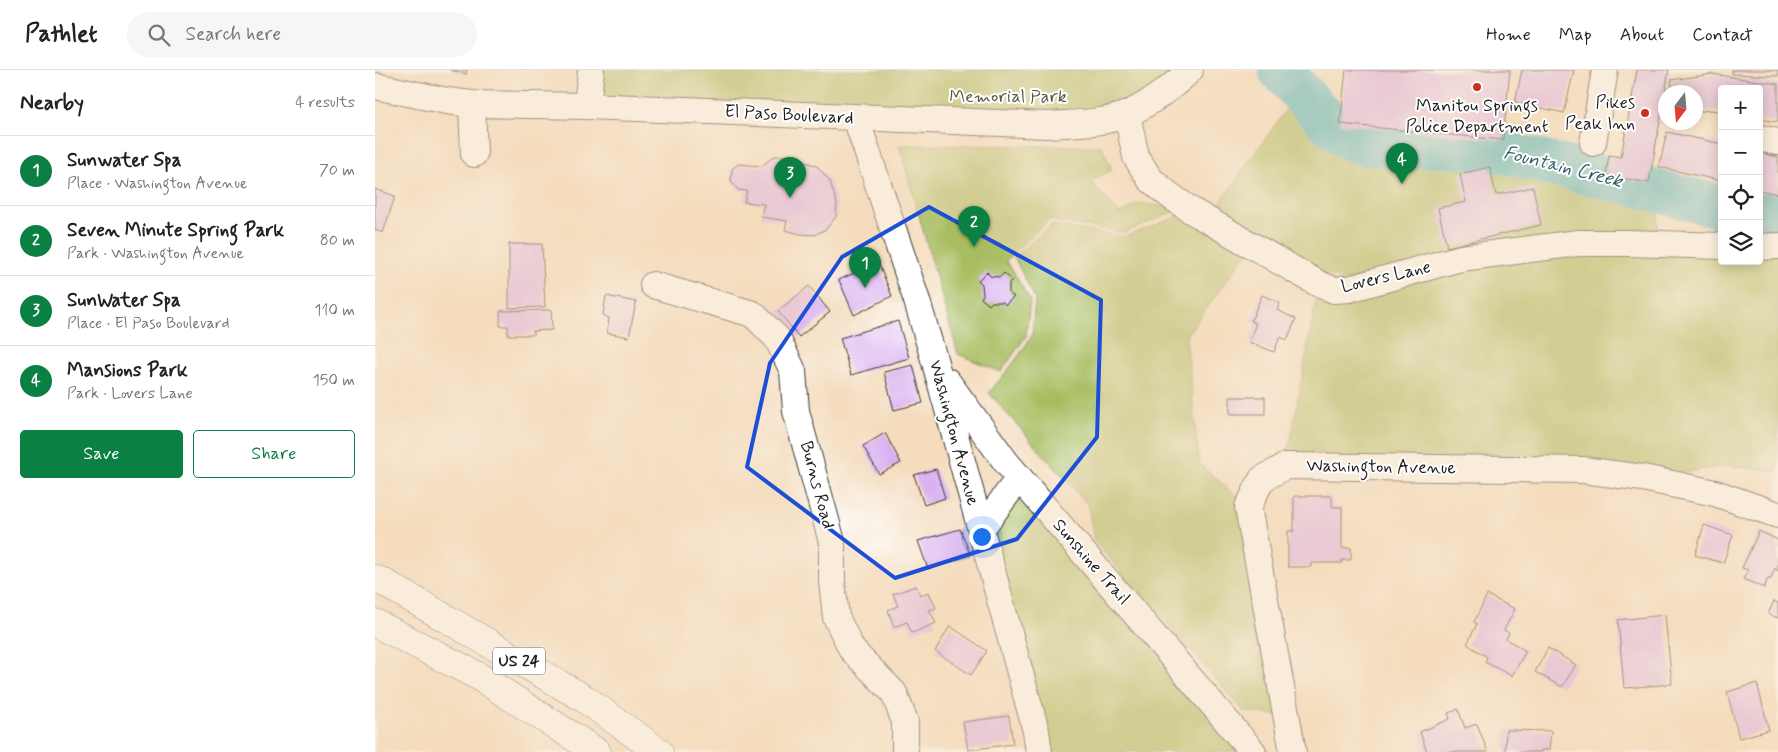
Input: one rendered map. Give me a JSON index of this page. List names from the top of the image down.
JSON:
{
  "streets": {
    "highway": ["US 24"],
    "street": [
      "El Paso Boulevard",
      "Lovers Lane",
      "Washington Avenue",
      "Burns Road",
      "Sunshine Trail"
    ]
  },
  "crossings": [
    ["El Paso Boulevard", "Lovers Lane"],
    ["El Paso Boulevard", "Washington Avenue"],
    ["Washington Avenue", "Sunshine Trail"]
  ],
  "water": ["Fountain Creek"],
  "parks": ["Memorial Park"],
  "places": ["Manitou Springs Police Department", "Pikes Peak Inn"],
  "north": "bottom",
  "page": {
    "header": "Pathlet",
    "search": "Search here",
    "nav": [
      "Home",
      "Map",
      "About",
      "Contact"
    ],
    "heading": ["Nearby", "4 results"],
    "map_buttons": ["+", "−"],
    "list": [
      {
        "mark": "1",
        "name": "Sunwater Spa",
        "note": "Place · Washington Avenue",
        "value": "70 m"
      },
      {
        "mark": "2",
        "name": "Seven Minute Spring Park",
        "note": "Park · Washington Avenue",
        "value": "80 m"
      },
      {
        "mark": "3",
        "name": "SunWater Spa",
        "note": "Place · El Paso Boulevard",
        "value": "110 m"
      },
      {
        "mark": "4",
        "name": "Mansions Park",
        "note": "Park · Lovers Lane",
        "value": "150 m"
      }
    ],
    "pins": [
      "4",
      "3",
      "2",
      "1"
    ],
    "buttons": ["Save", "Share"]
  }
}
